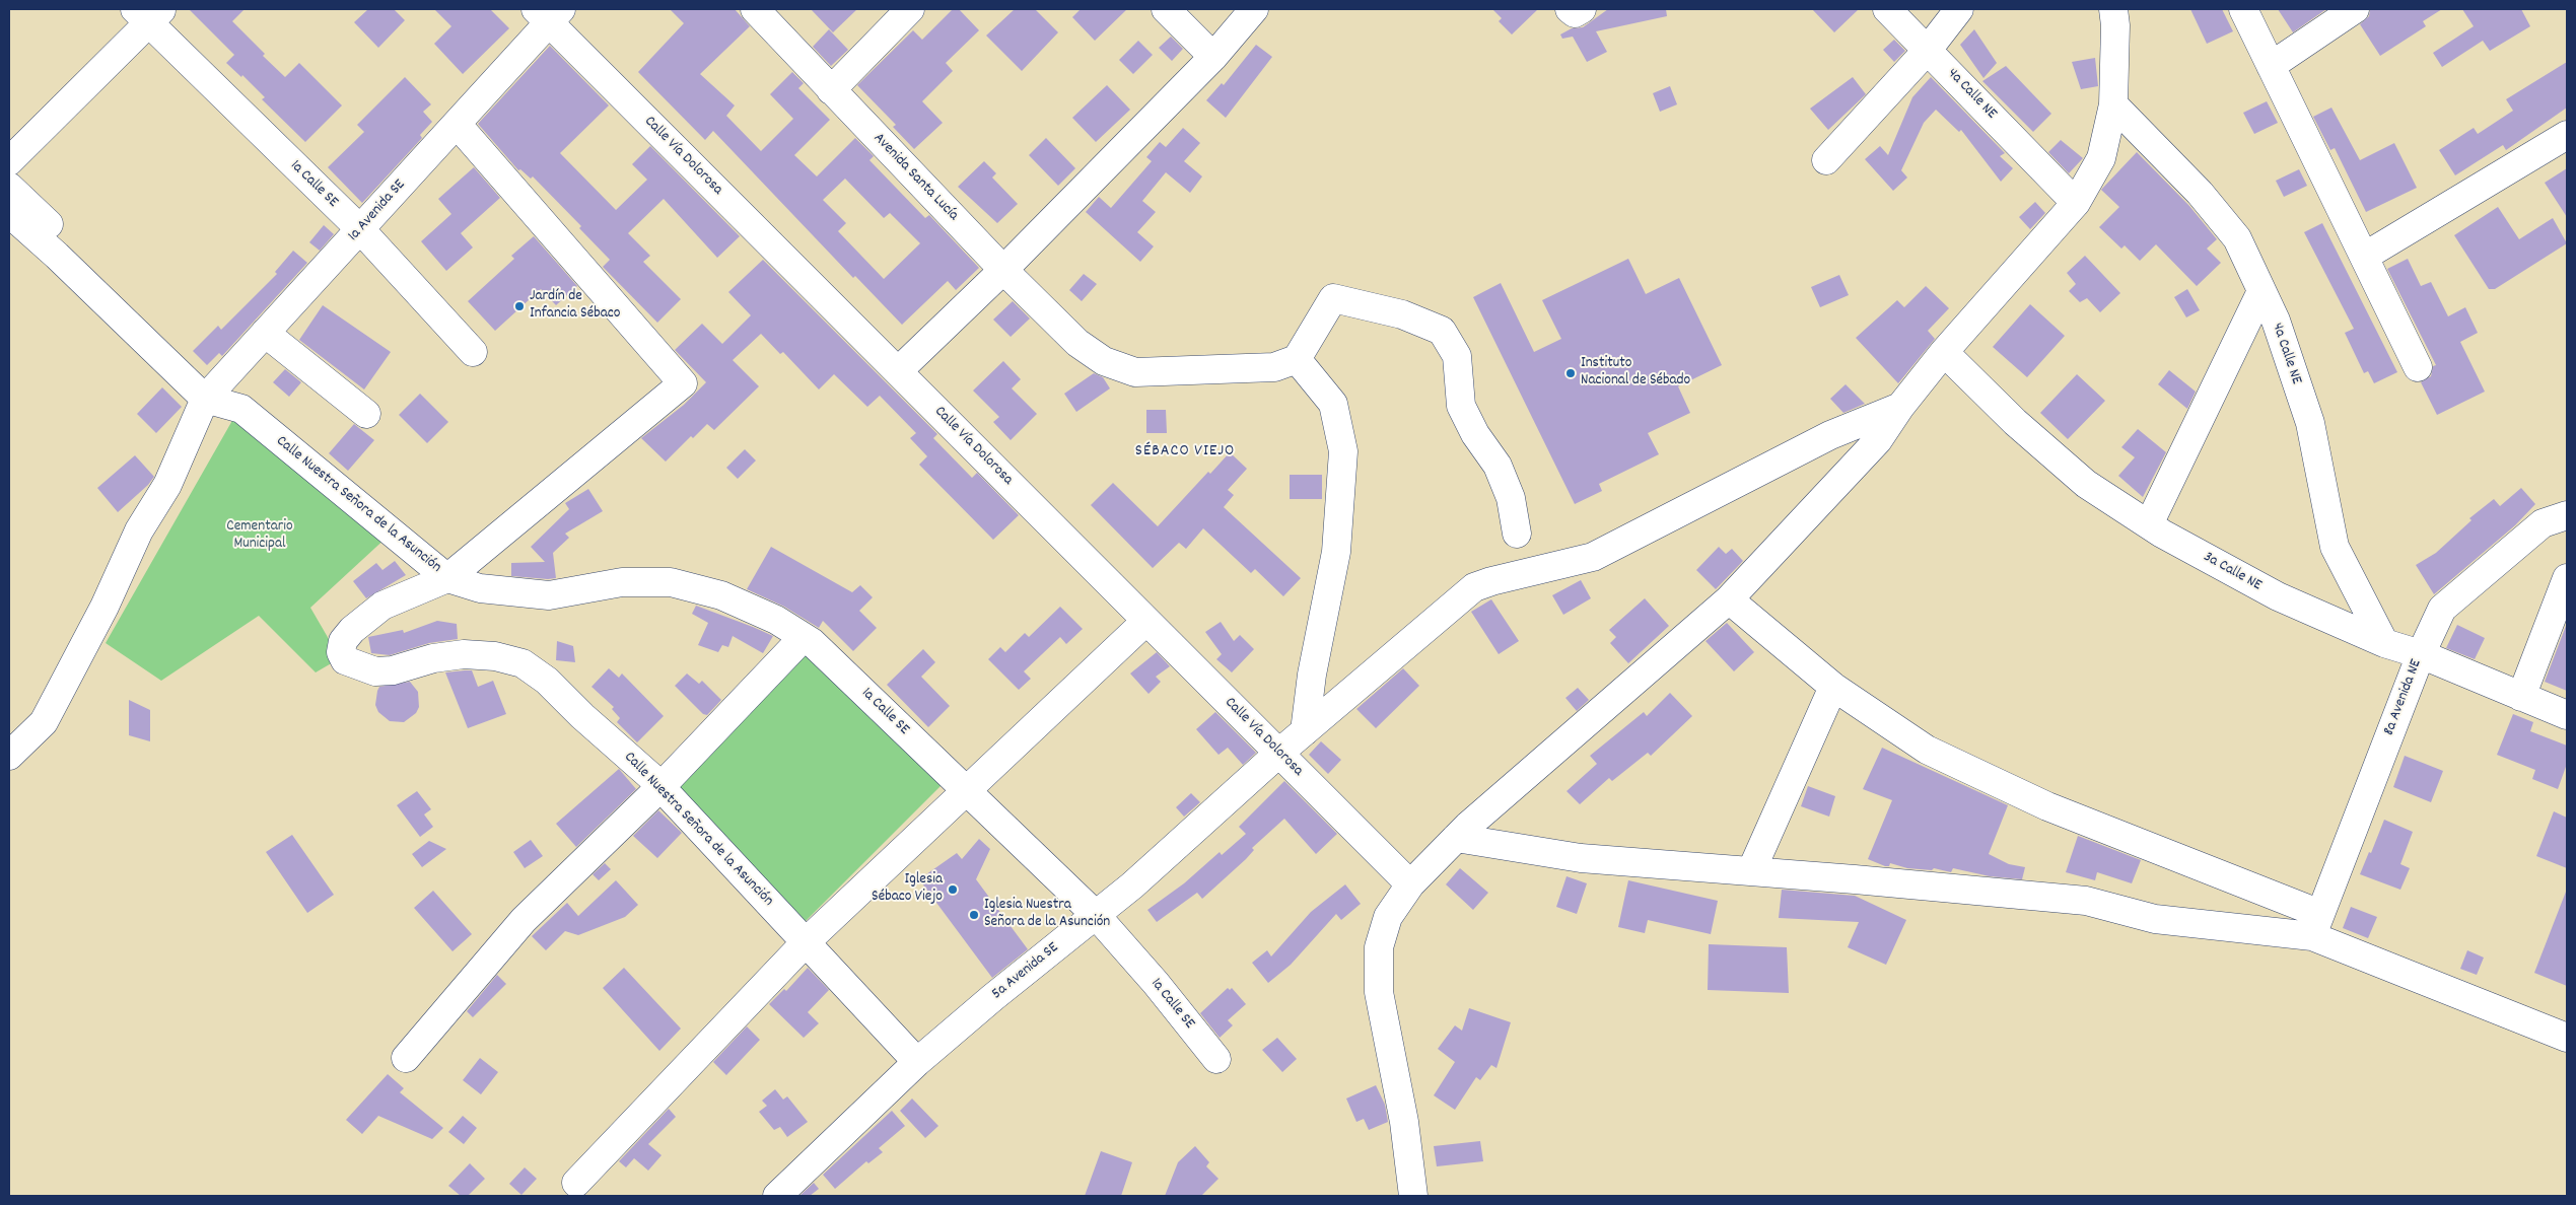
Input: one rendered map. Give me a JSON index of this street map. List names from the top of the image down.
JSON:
{
  "streets": {
    "street": [
      "4a Calle NE",
      "Calle Vía Dolorosa",
      "Avenida Santa Lucía",
      "1a Calle SE",
      "1a Avenida SE",
      "Calle Nuestra Señora de la Asunción",
      "3a Calle NE",
      "8a Avenida NE",
      "5a Avenida SE"
    ]
  },
  "crossings": [
    ["4a Calle NE", "3a Calle NE"],
    ["Calle Vía Dolorosa", "1a Avenida SE"],
    ["Calle Vía Dolorosa", "5a Avenida SE"],
    ["1a Calle SE", "1a Avenida SE"],
    ["1a Calle SE", "Calle Nuestra Señora de la Asunción"],
    ["1a Calle SE", "5a Avenida SE"],
    ["1a Avenida SE", "Calle Nuestra Señora de la Asunción"],
    ["Calle Nuestra Señora de la Asunción", "5a Avenida SE"],
    ["3a Calle NE", "8a Avenida NE"]
  ],
  "districts": ["SÉBACO VIEJO"],
  "parks": ["Cementario Municipal"],
  "places": [
    "Jardín de Infancia Sébaco",
    "Instituto Nacional de Sébado",
    "Iglesia Sébaco Viejo",
    "Iglesia Nuestra Señora de la Asunción"
  ]
}
